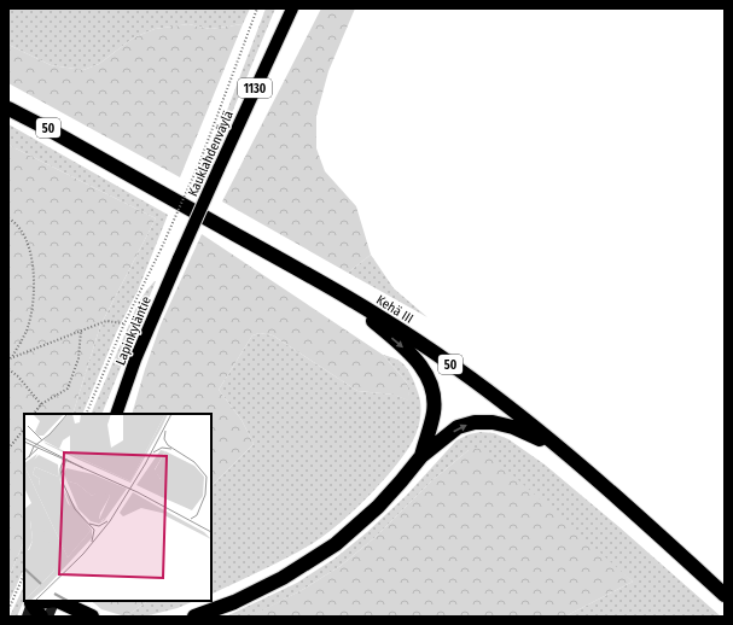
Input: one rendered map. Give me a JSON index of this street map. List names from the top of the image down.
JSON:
{
  "streets": {
    "highway": ["50", "Kehä III"],
    "main road": ["1130", "Kauklahdenväylä", "Lapinkyläntie"]
  },
  "crossings": [
    ["Kauklahdenväylä", "Lapinkyläntie"]
  ]
}
